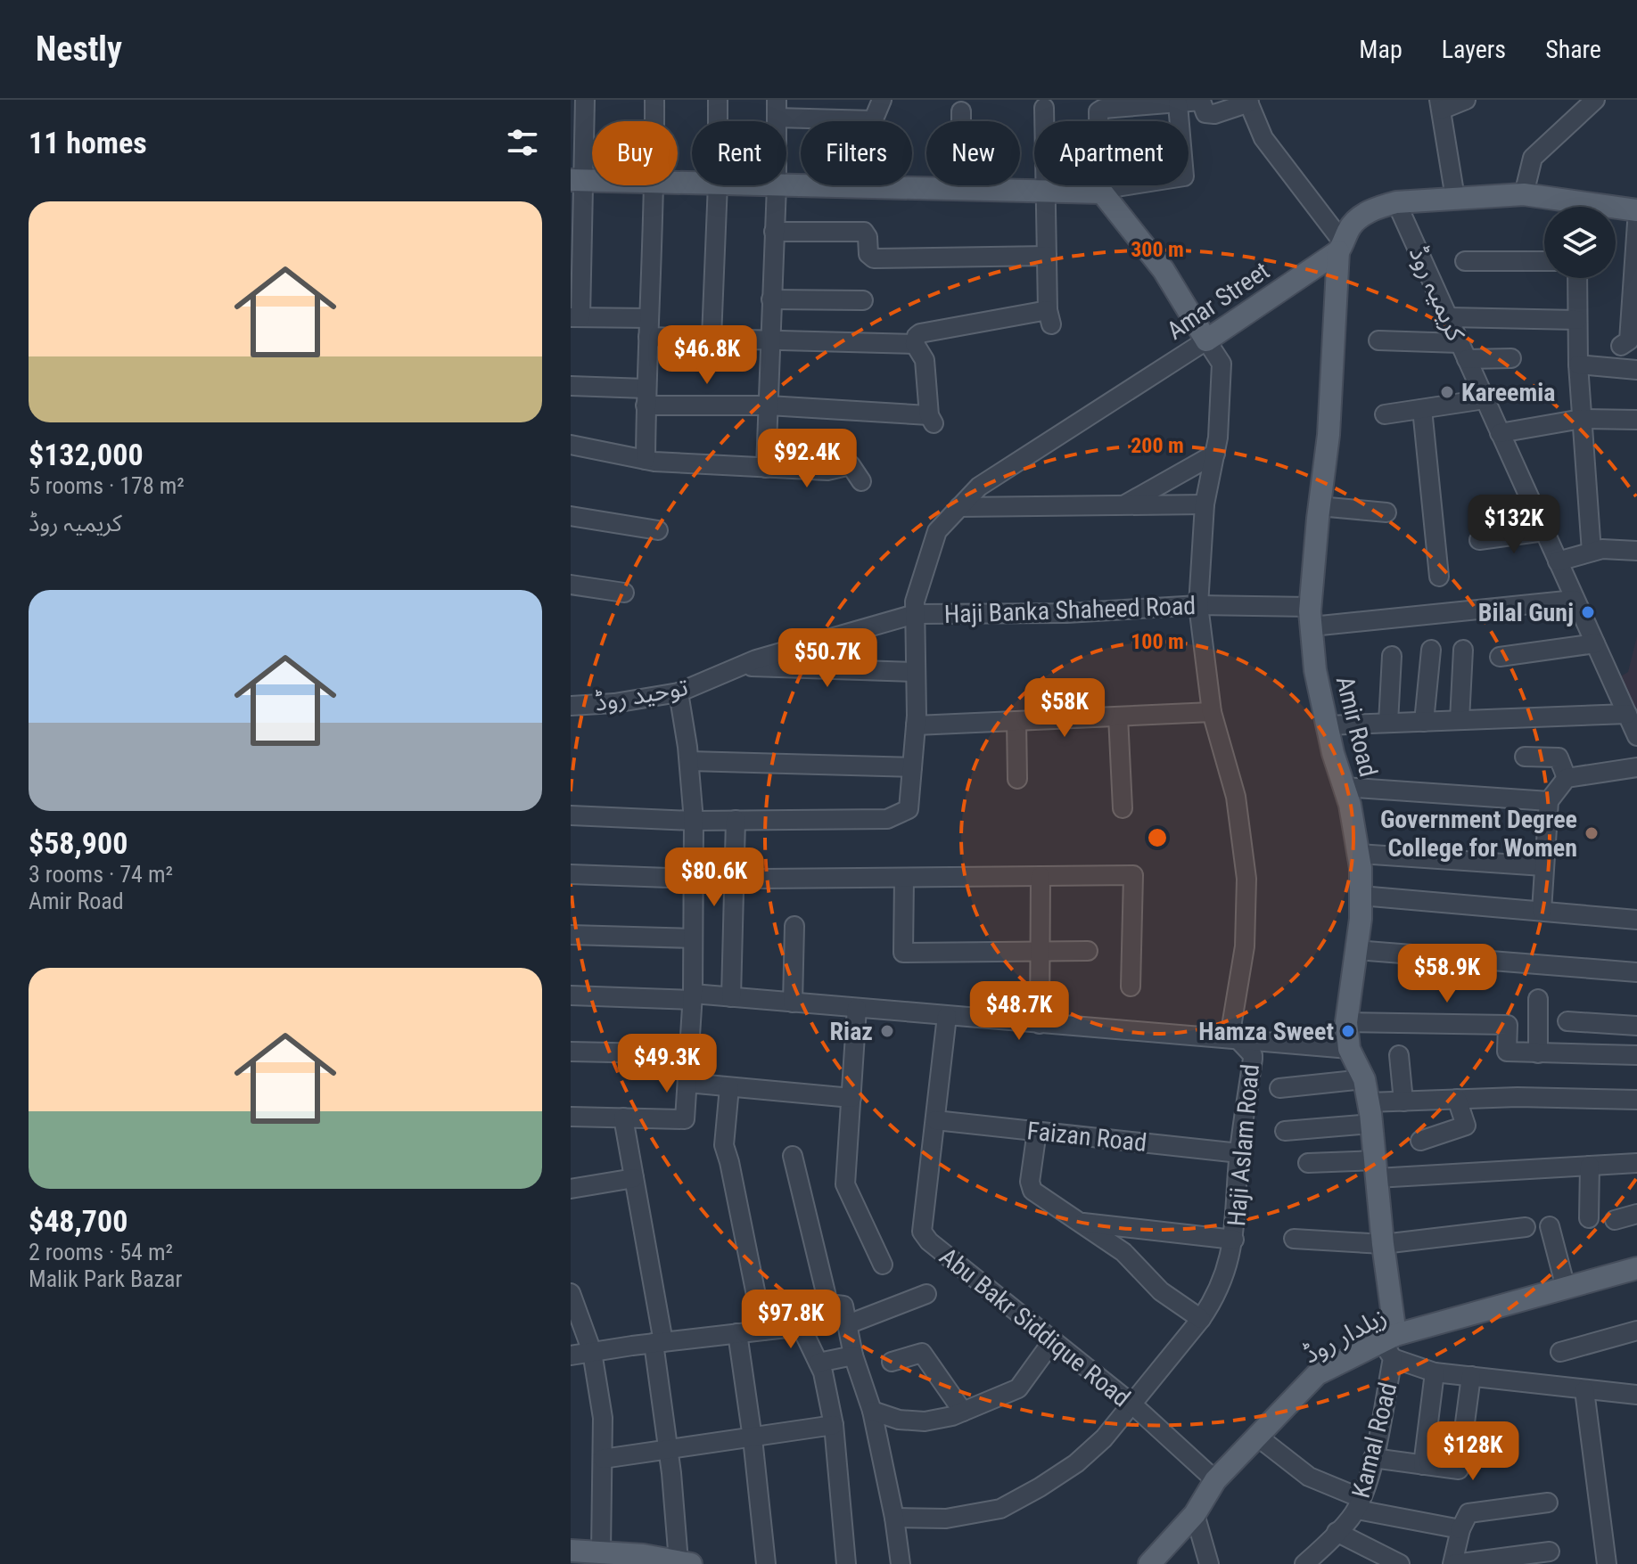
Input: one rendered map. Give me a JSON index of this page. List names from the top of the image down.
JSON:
{
  "streets": {
    "main road": ["Amar Street", "Amir Road", "زیلدار روڈ"],
    "street": [
      "کریمیہ روڈ",
      "Haji Banka Shaheed Road",
      "توحید روڈ",
      "Faizan Road",
      "Haji Aslam Road",
      "Abu Bakr Siddique Road",
      "Kamal Road"
    ]
  },
  "crossings": [
    ["کریمیہ روڈ", "Amar Street"],
    ["کریمیہ روڈ", "Haji Banka Shaheed Road"],
    ["Amar Street", "Haji Banka Shaheed Road"],
    ["Amar Street", "توحید روڈ"],
    ["Amar Street", "Amir Road"],
    ["Amar Street", "Haji Aslam Road"],
    ["Haji Banka Shaheed Road", "توحید روڈ"],
    ["Haji Banka Shaheed Road", "Amir Road"],
    ["Haji Banka Shaheed Road", "Haji Aslam Road"],
    ["Amir Road", "زیلدار روڈ"],
    ["Amir Road", "Kamal Road"],
    ["Faizan Road", "Haji Aslam Road"],
    ["Faizan Road", "Abu Bakr Siddique Road"],
    ["Haji Aslam Road", "Abu Bakr Siddique Road"],
    ["Abu Bakr Siddique Road", "زیلدار روڈ"],
    ["زیلدار روڈ", "Kamal Road"]
  ],
  "places": [
    "Kareemia",
    "Bilal Gunj",
    "Government Degree College for Women",
    "Riaz",
    "Hamza Sweet"
  ],
  "page": {
    "header": "Nestly",
    "nav": ["Map", "Layers", "Share"],
    "heading": "11 homes",
    "chip": [
      "Buy",
      "Rent",
      "Filters",
      "New",
      "Apartment"
    ],
    "list": [
      {
        "name": "$132,000",
        "note": "5 rooms · 178 m² · کریمیہ روڈ"
      },
      {
        "name": "$58,900",
        "note": "3 rooms · 74 m² · Amir Road"
      },
      {
        "name": "$48,700",
        "note": "2 rooms · 54 m² · Malik Park Bazar"
      }
    ],
    "price": [
      "$46.8K",
      "$92.4K",
      "$132K",
      "$50.7K",
      "$58K",
      "$80.6K",
      "$58.9K",
      "$48.7K",
      "$49.3K",
      "$97.8K",
      "$128K"
    ]
  },
  "rings": ["300 m", "200 m", "100 m"]
}
